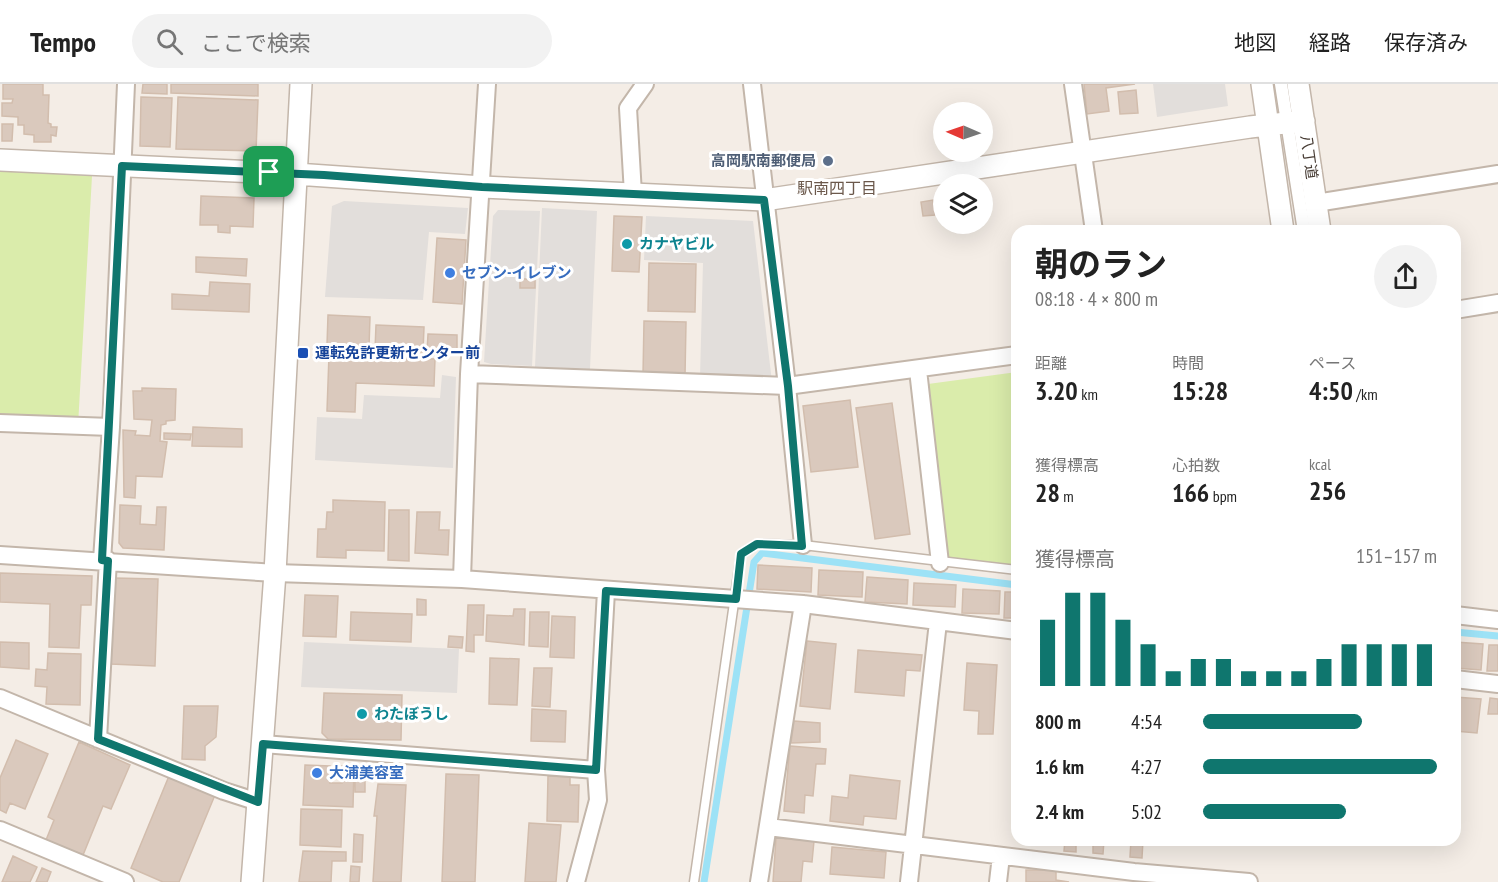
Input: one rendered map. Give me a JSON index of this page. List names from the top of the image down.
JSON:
{
  "streets": {
    "street": ["八丁道"]
  },
  "districts": ["駅南四丁目"],
  "places": {
    "other": [
      "高岡駅南郵便局",
      "カナヤビル",
      "セブン-イレブン",
      "わたぼうし",
      "大浦美容室"
    ],
    "transit": ["運転免許更新センター前"]
  },
  "north": "left",
  "page": {
    "header": "Tempo",
    "search": "ここで検索",
    "nav": ["地図", "経路", "保存済み"],
    "heading": ["朝のラン", "08:18 · 4 × 800 m"],
    "stats": [
      ["距離", "3.20 km"],
      ["時間", "15:28"],
      ["ペース", "4:50 /km"],
      ["獲得標高", "28 m"],
      ["心拍数", "166 bpm"],
      ["kcal", "256"]
    ],
    "chart": ["獲得標高", "151–157 m"],
    "list": [
      {
        "name": "800 m",
        "note": "4:54"
      },
      {
        "name": "1.6 km",
        "note": "4:27"
      },
      {
        "name": "2.4 km",
        "note": "5:02"
      }
    ]
  }
}
